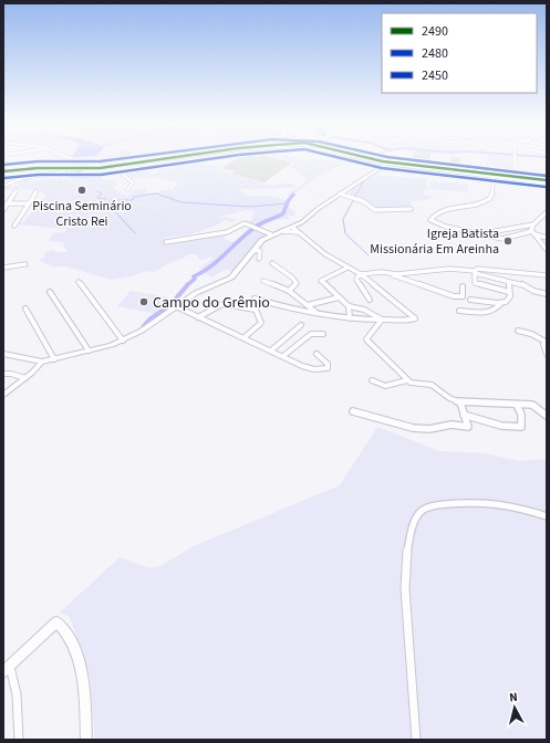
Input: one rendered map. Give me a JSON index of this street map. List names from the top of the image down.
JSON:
{
  "places": ["Piscina Seminário Cristo Rei", "Igreja Batista Missionária Em Areinha", "Campo do Grêmio"],
  "lines": ["transit line 2490", "transit line 2480", "transit line 2450"],
  "legend": ["2490", "2480", "2450"],
  "north": "top"
}
